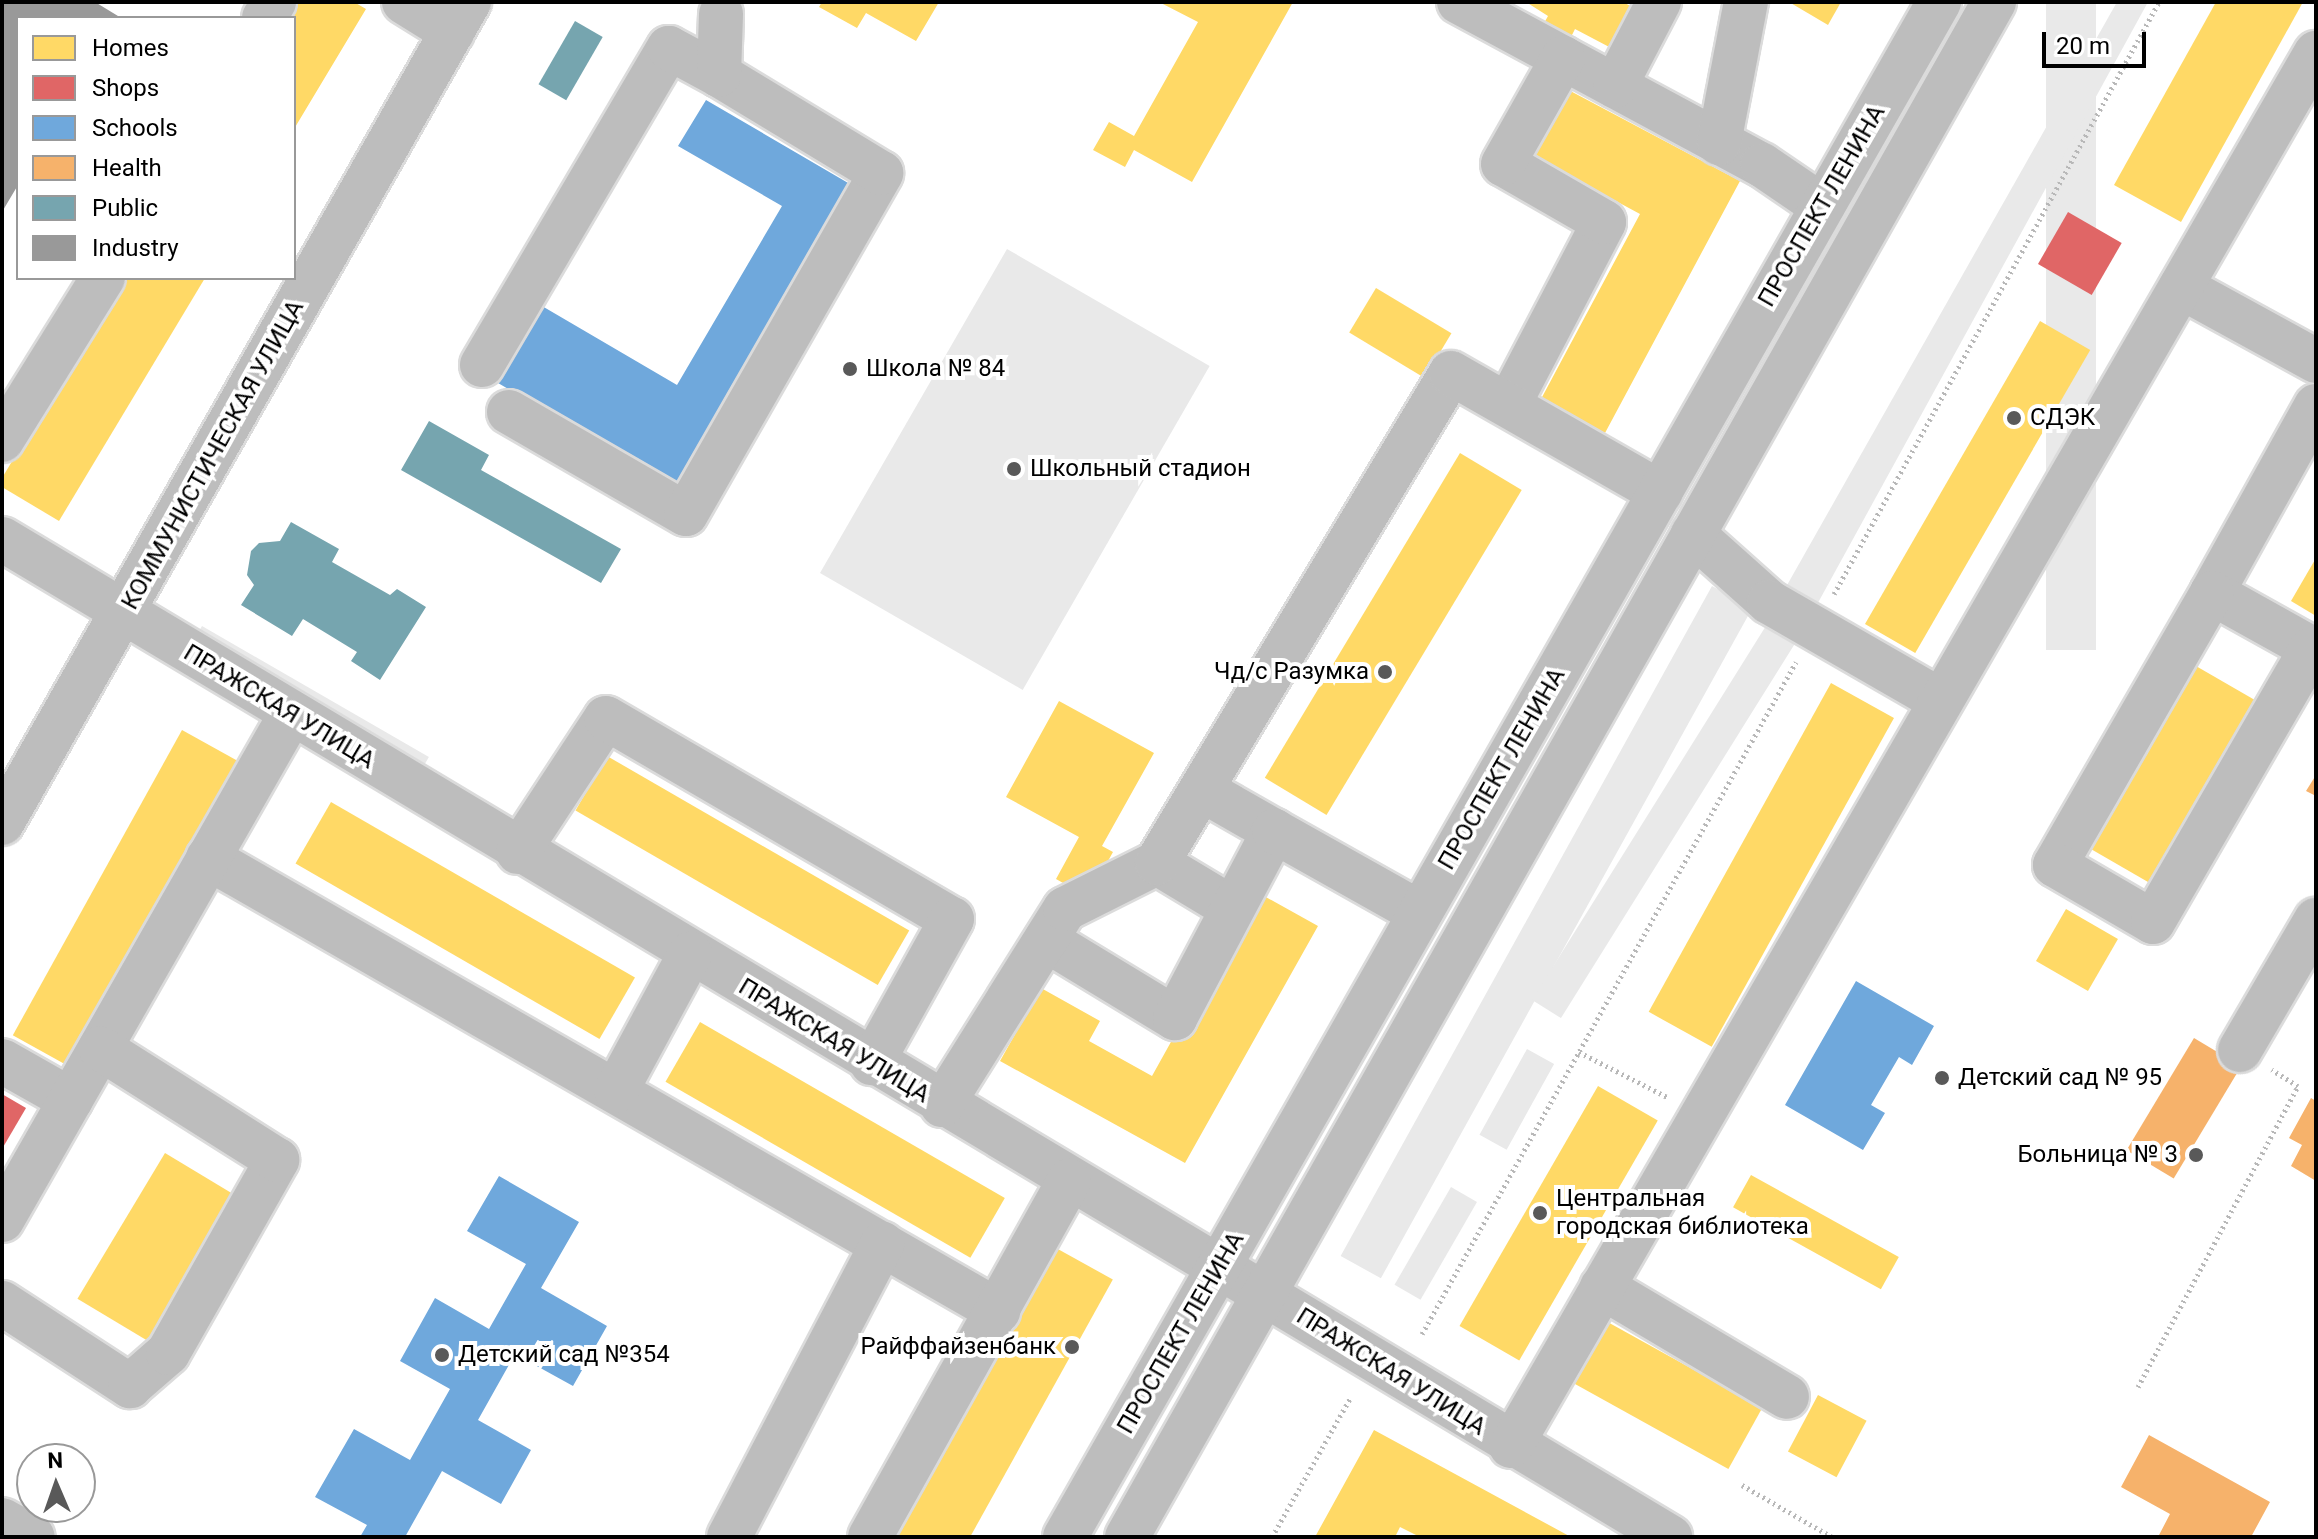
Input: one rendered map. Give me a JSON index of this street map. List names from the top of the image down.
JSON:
{
  "streets": {
    "main road": ["ПРОСПЕКТ ЛЕНИНА", "КОММУНИСТИЧЕСКАЯ УЛИЦА", "ПРАЖСКАЯ УЛИЦА"]
  },
  "crossings": [
    ["ПРОСПЕКТ ЛЕНИНА", "ПРАЖСКАЯ УЛИЦА"],
    ["КОММУНИСТИЧЕСКАЯ УЛИЦА", "ПРАЖСКАЯ УЛИЦА"]
  ],
  "places": [
    "Школа № 84",
    "СДЭК",
    "Школьный стадион",
    "Чд/с Разумка",
    "Детский сад № 95",
    "Больница № 3",
    "Центральная городская библиотека",
    "Райффайзенбанк",
    "Детский сад №354"
  ],
  "legend": [
    "Homes",
    "Shops",
    "Schools",
    "Health",
    "Public",
    "Industry"
  ],
  "scale_bar": "20 m",
  "north": "top"
}
